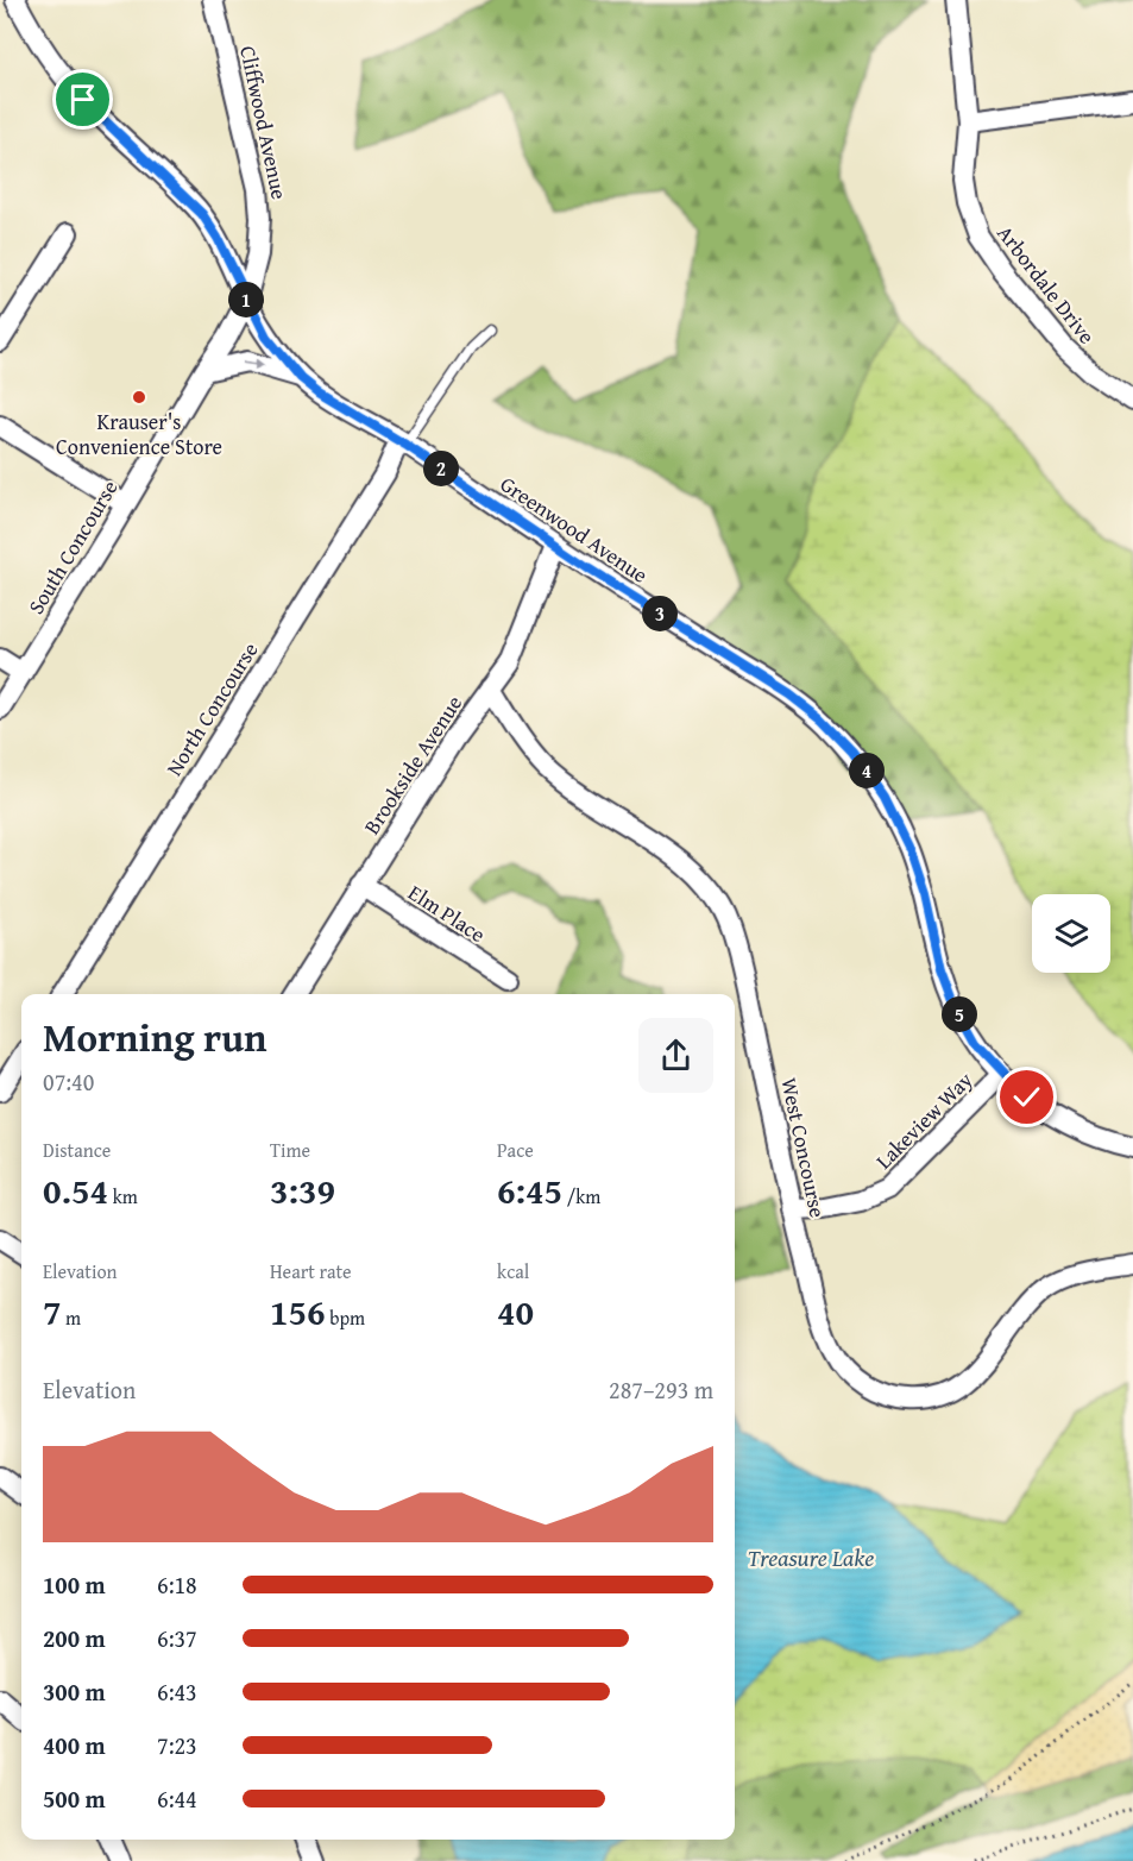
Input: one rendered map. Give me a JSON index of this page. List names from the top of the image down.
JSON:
{
  "streets": {
    "street": [
      "Cliffwood Avenue",
      "Arbordale Drive",
      "Greenwood Avenue",
      "South Concourse",
      "North Concourse",
      "Brookside Avenue",
      "Elm Place",
      "Lakeview Way",
      "West Concourse"
    ]
  },
  "crossings": [
    ["Cliffwood Avenue", "Greenwood Avenue"],
    ["Cliffwood Avenue", "South Concourse"],
    ["Greenwood Avenue", "South Concourse"],
    ["Greenwood Avenue", "North Concourse"],
    ["Greenwood Avenue", "Brookside Avenue"],
    ["Greenwood Avenue", "Lakeview Way"],
    ["Brookside Avenue", "Elm Place"],
    ["Brookside Avenue", "West Concourse"],
    ["Lakeview Way", "West Concourse"]
  ],
  "water": ["Treasure Lake"],
  "places": ["Krauser's Convenience Store"],
  "page": {
    "pins": [
      "1",
      "2",
      "3",
      "4",
      "5"
    ],
    "heading": ["Morning run", "07:40"],
    "stats": [
      ["Distance", "0.54 km"],
      ["Time", "3:39"],
      ["Pace", "6:45 /km"],
      ["Elevation", "7 m"],
      ["Heart rate", "156 bpm"],
      ["kcal", "40"]
    ],
    "chart": ["Elevation", "287–293 m"],
    "list": [
      {
        "name": "100 m",
        "note": "6:18"
      },
      {
        "name": "200 m",
        "note": "6:37"
      },
      {
        "name": "300 m",
        "note": "6:43"
      },
      {
        "name": "400 m",
        "note": "7:23"
      },
      {
        "name": "500 m",
        "note": "6:44"
      }
    ]
  }
}
